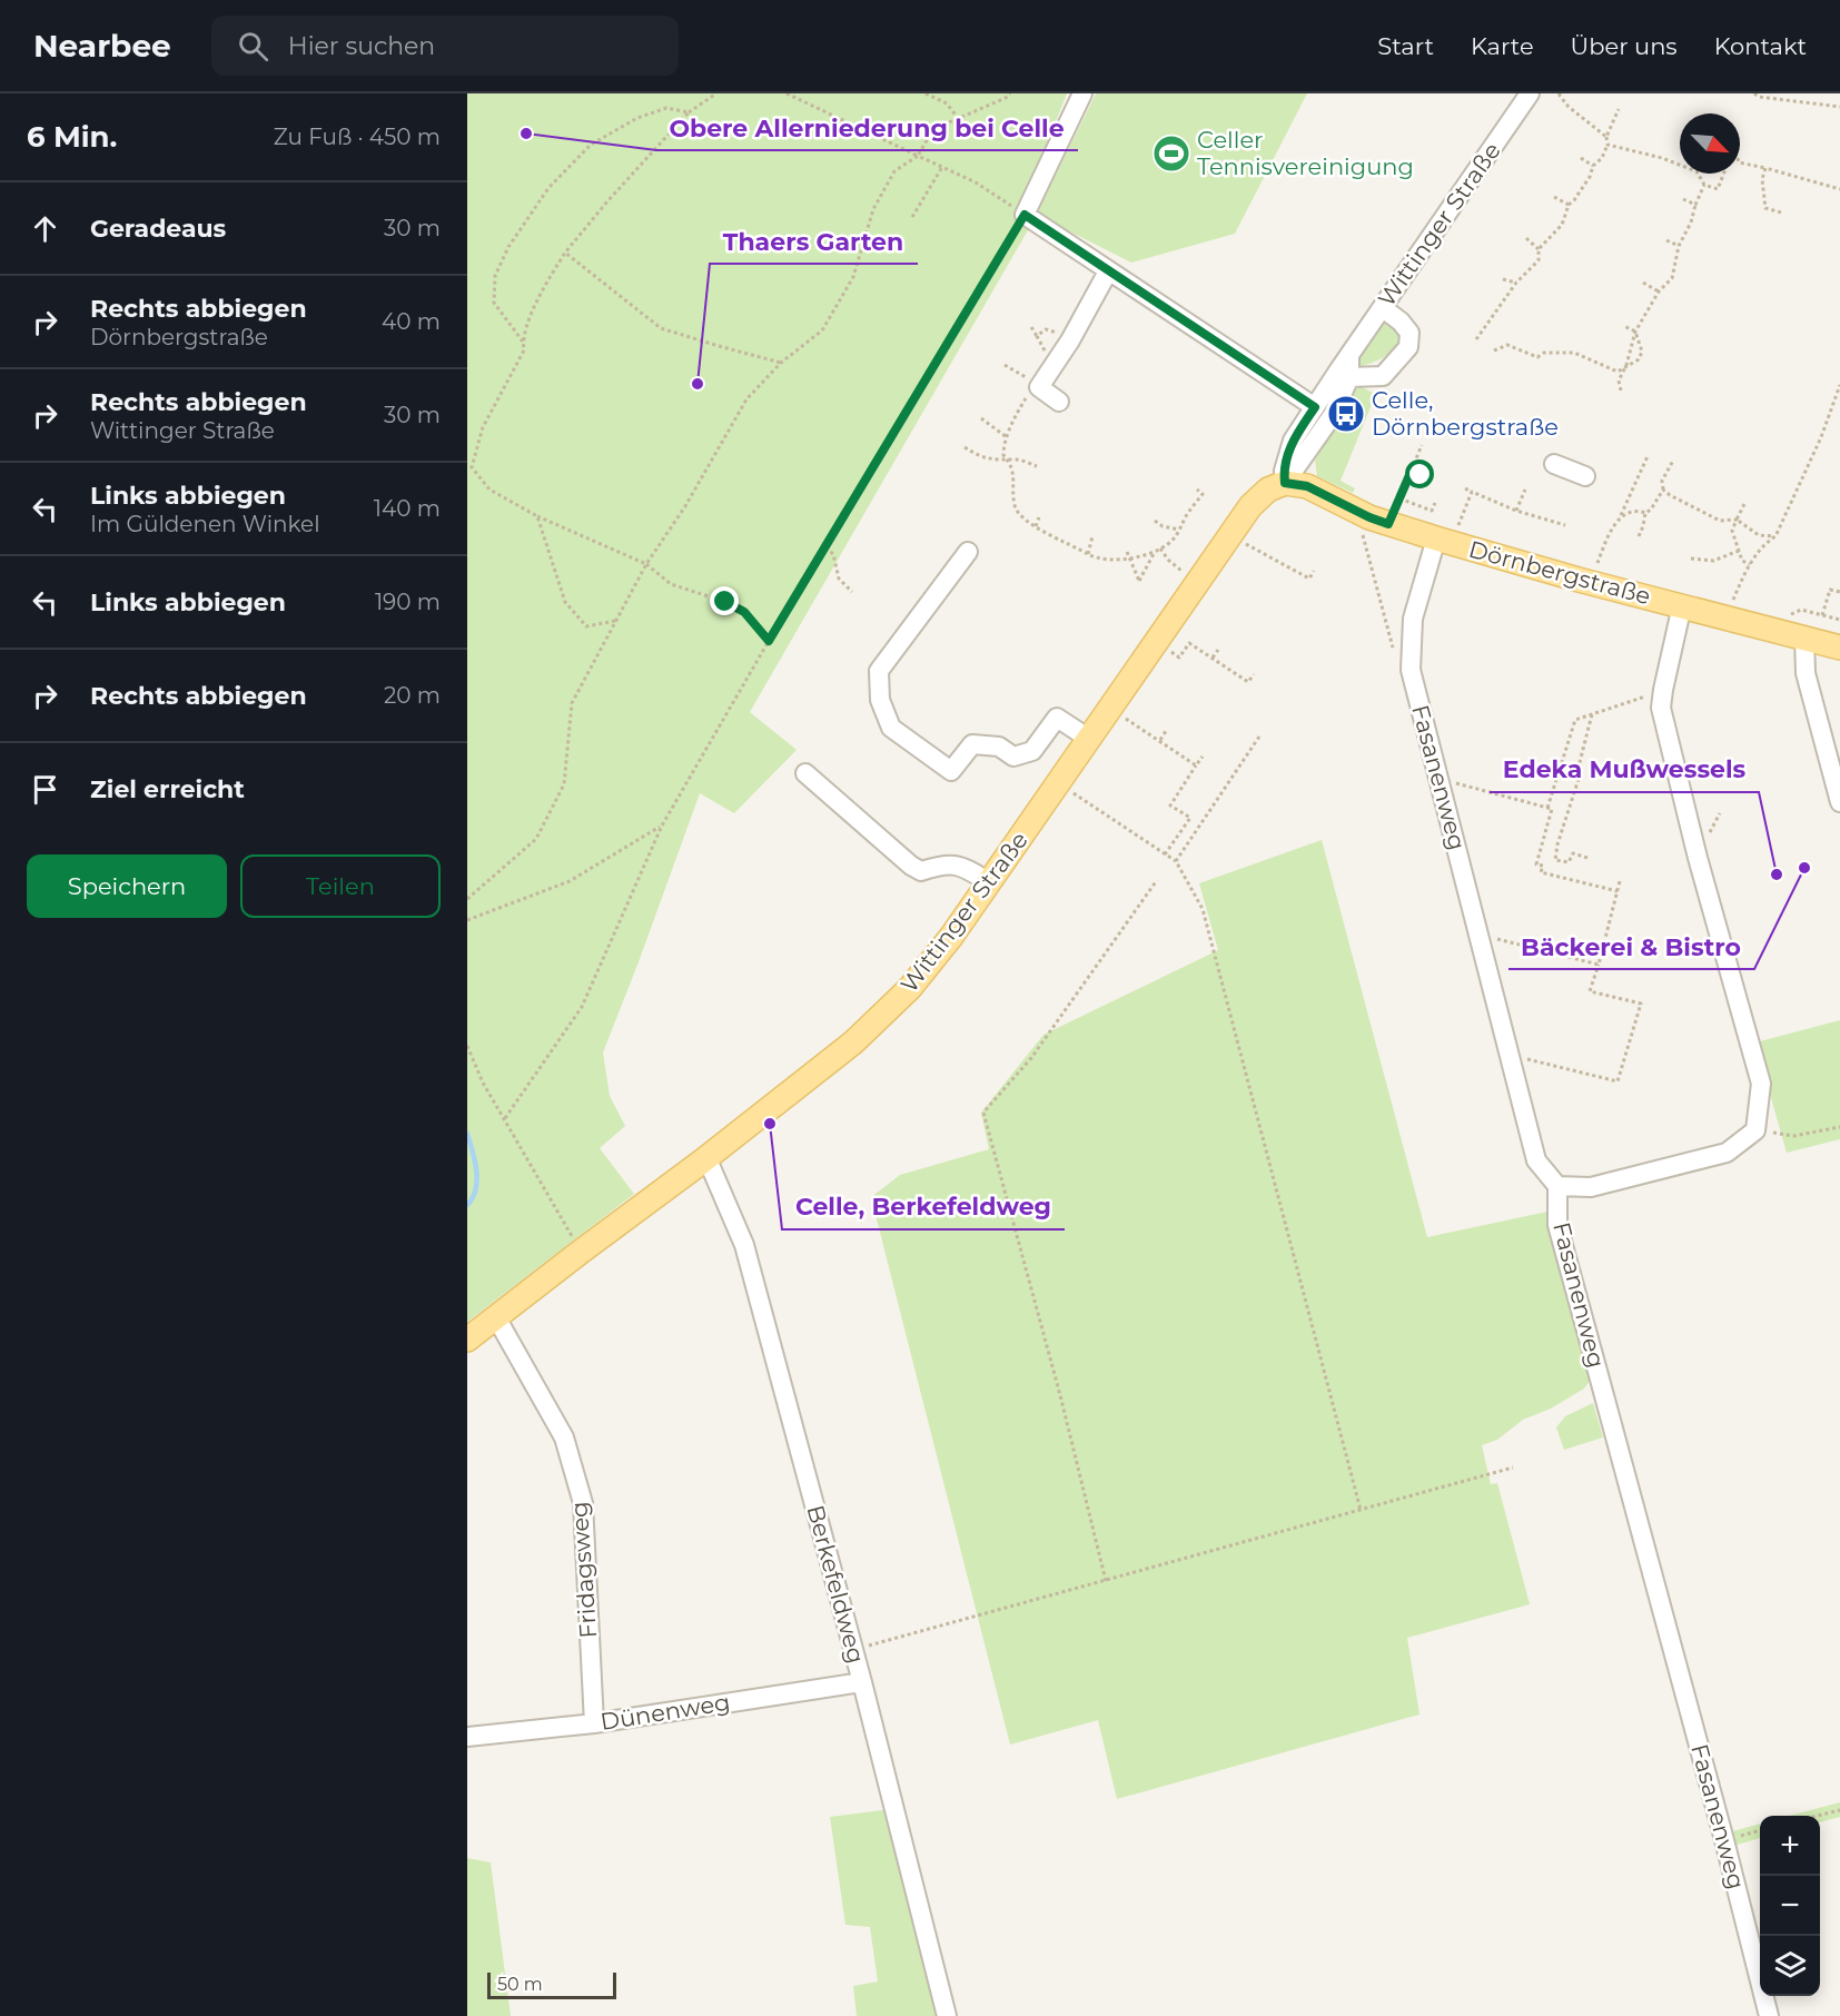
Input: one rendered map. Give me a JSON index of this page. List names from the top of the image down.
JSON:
{
  "streets": {
    "main road": ["Wittinger Straße", "Dörnbergstraße"],
    "street": [
      "Fasanenweg",
      "Fridagsweg",
      "Berkefeldweg",
      "Dünenweg"
    ]
  },
  "crossings": [
    ["Wittinger Straße", "Dörnbergstraße"],
    ["Wittinger Straße", "Fridagsweg"],
    ["Wittinger Straße", "Berkefeldweg"],
    ["Dörnbergstraße", "Fasanenweg"],
    ["Fridagsweg", "Dünenweg"],
    ["Berkefeldweg", "Dünenweg"]
  ],
  "places": {
    "other": [
      "Obere Allerniederung bei Celle",
      "Thaers Garten",
      "Bäckerei & Bistro",
      "Edeka Mußwessels",
      "Celle, Berkefeldweg"
    ],
    "sports": ["Celler Tennisvereinigung"],
    "bus stop": ["Celle, Dörnbergstraße"]
  },
  "scale_bar": "50 m",
  "north": "bottom right",
  "page": {
    "header": "Nearbee",
    "search": "Hier suchen",
    "nav": [
      "Start",
      "Karte",
      "Über uns",
      "Kontakt"
    ],
    "heading": ["6 Min.", "Zu Fuß · 450 m"],
    "list": [
      ["Geradeaus", "30 m"],
      ["Rechts abbiegen", "Dörnbergstraße", "40 m"],
      ["Rechts abbiegen", "Wittinger Straße", "30 m"],
      ["Links abbiegen", "Im Güldenen Winkel", "140 m"],
      ["Links abbiegen", "190 m"],
      ["Rechts abbiegen", "20 m"],
      "Ziel erreicht"
    ],
    "buttons": ["Speichern", "Teilen"],
    "map_buttons": ["+", "−"],
    "scale": "50 m"
  }
}
